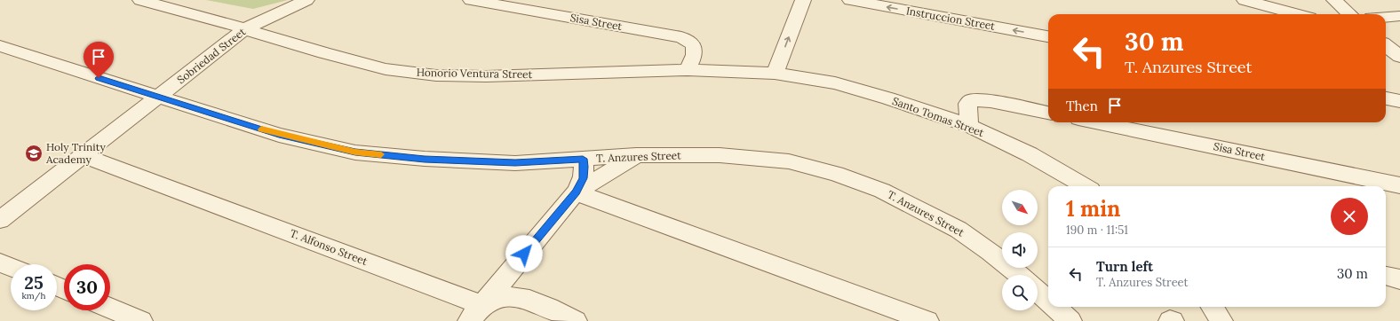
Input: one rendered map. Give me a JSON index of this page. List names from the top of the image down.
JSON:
{
  "streets": {
    "street": [
      "Instruccion Street",
      "Sisa Street",
      "Sobriedad Street",
      "Honorio Ventura Street",
      "Santo Tomas Street",
      "T. Anzures Street",
      "T. Alfonso Street"
    ]
  },
  "crossings": [
    ["Sisa Street", "Honorio Ventura Street"],
    ["Sobriedad Street", "Honorio Ventura Street"],
    ["Sobriedad Street", "T. Anzures Street"],
    ["Sobriedad Street", "T. Alfonso Street"],
    ["Honorio Ventura Street", "Santo Tomas Street"]
  ],
  "one_way": ["Instruccion Street"],
  "places": {
    "school or university": ["Holy Trinity Academy"]
  },
  "north": "bottom right",
  "page": {
    "turn": ["30 m", "T. Anzures Street"],
    "then": "Then",
    "heading": ["1 min", "190 m · 11:51"],
    "list": [
      {
        "name": "Turn left",
        "note": "T. Anzures Street",
        "value": "30 m"
      }
    ],
    "speed": "25 km/h",
    "limit": "30"
  }
}
